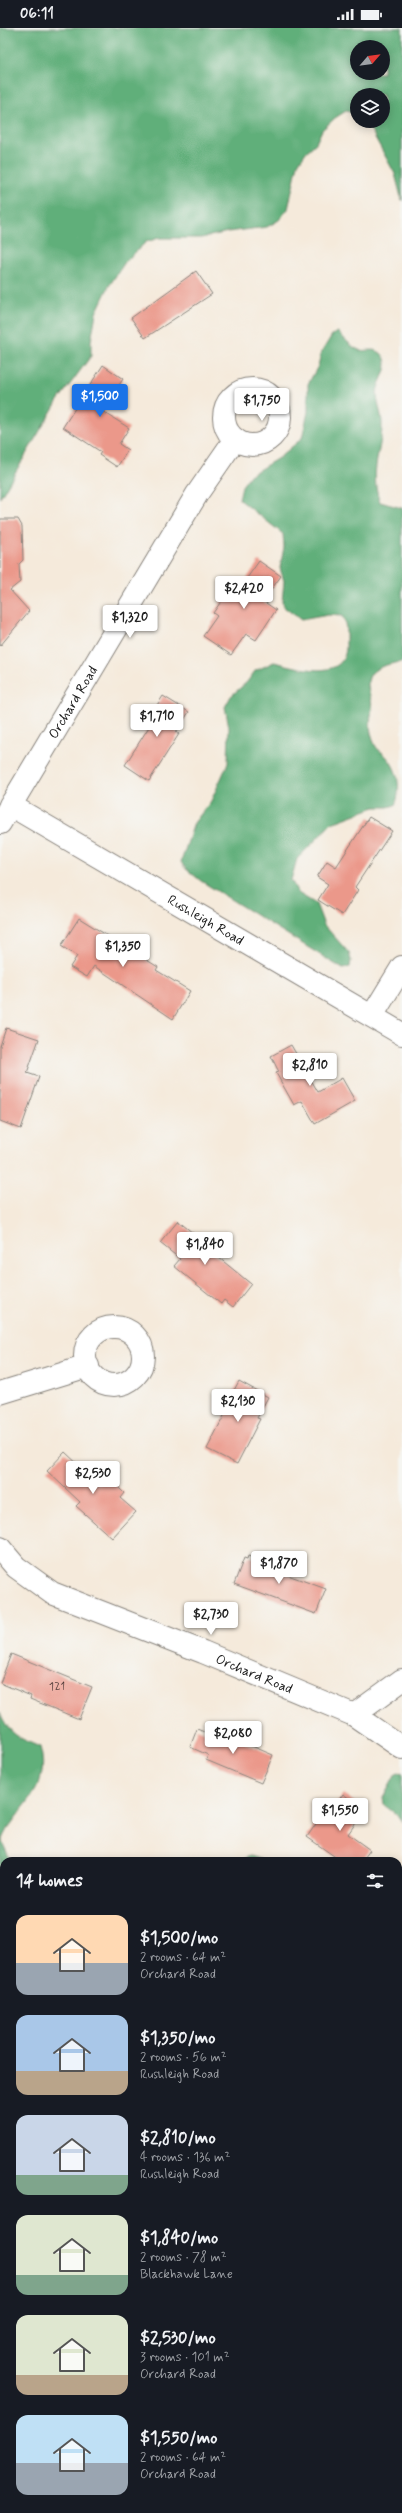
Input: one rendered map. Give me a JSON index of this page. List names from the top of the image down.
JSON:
{
  "streets": {
    "street": ["Orchard Road", "Rushleigh Road"]
  },
  "crossings": [
    ["Orchard Road", "Rushleigh Road"]
  ],
  "house_numbers": ["121"],
  "north": "top right",
  "page": {
    "status": "06:11",
    "price": [
      "$1,500",
      "$1,750",
      "$2,420",
      "$1,320",
      "$1,710",
      "$1,350",
      "$2,810",
      "$1,840",
      "$2,130",
      "$2,530",
      "$1,870",
      "$2,730",
      "$2,080",
      "$1,550"
    ],
    "heading": "14 homes",
    "list": [
      {
        "name": "$1,500/mo",
        "note": "2 rooms · 64 m² · Orchard Road"
      },
      {
        "name": "$1,350/mo",
        "note": "2 rooms · 56 m² · Rushleigh Road"
      },
      {
        "name": "$2,810/mo",
        "note": "4 rooms · 136 m² · Rushleigh Road"
      },
      {
        "name": "$1,840/mo",
        "note": "2 rooms · 78 m² · Blackhawk Lane"
      },
      {
        "name": "$2,530/mo",
        "note": "3 rooms · 101 m² · Orchard Road"
      },
      {
        "name": "$1,550/mo",
        "note": "2 rooms · 64 m² · Orchard Road"
      }
    ]
  }
}
